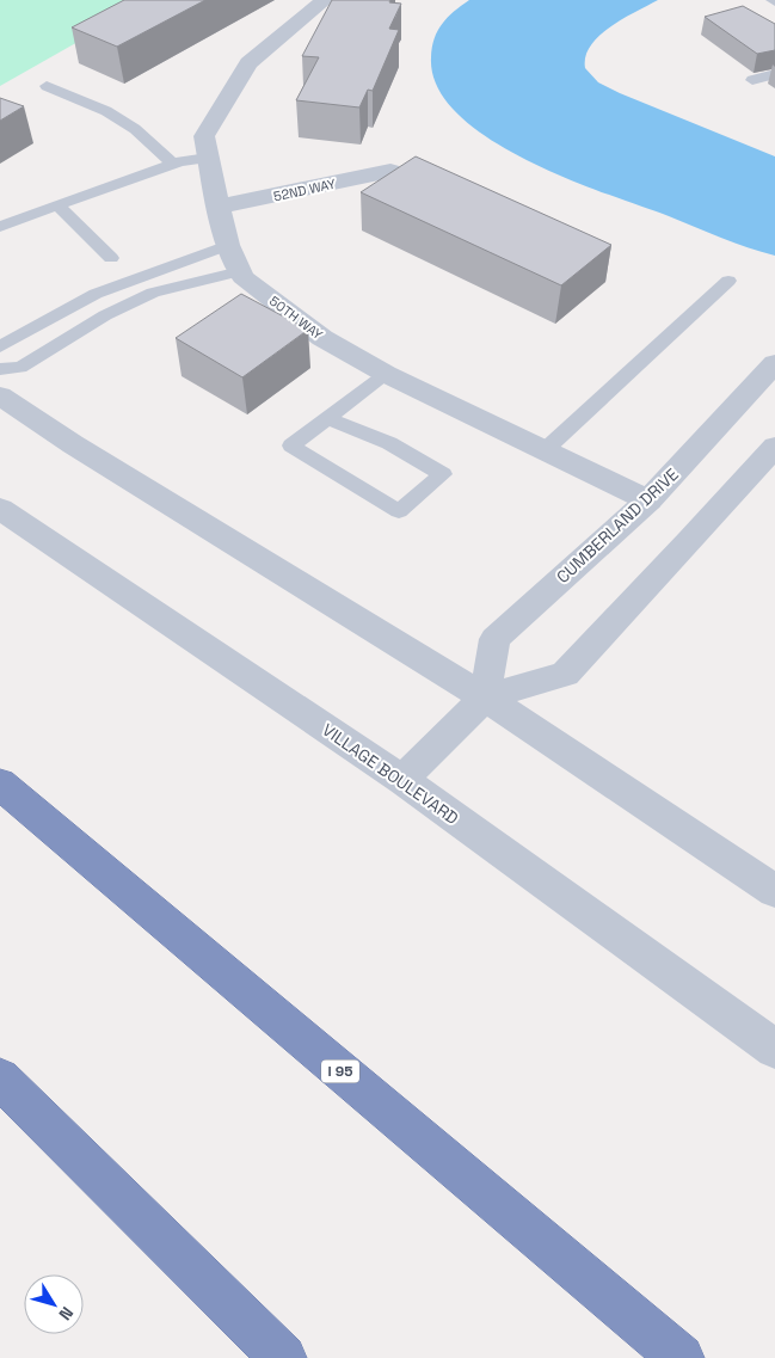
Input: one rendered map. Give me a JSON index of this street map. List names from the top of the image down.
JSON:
{
  "streets": {
    "highway": ["I 95"],
    "street": [
      "52ND WAY",
      "50TH WAY",
      "CUMBERLAND DRIVE",
      "VILLAGE BOULEVARD"
    ]
  },
  "crossings": [
    ["52ND WAY", "50TH WAY"],
    ["50TH WAY", "CUMBERLAND DRIVE"]
  ],
  "north": "bottom right"
}
